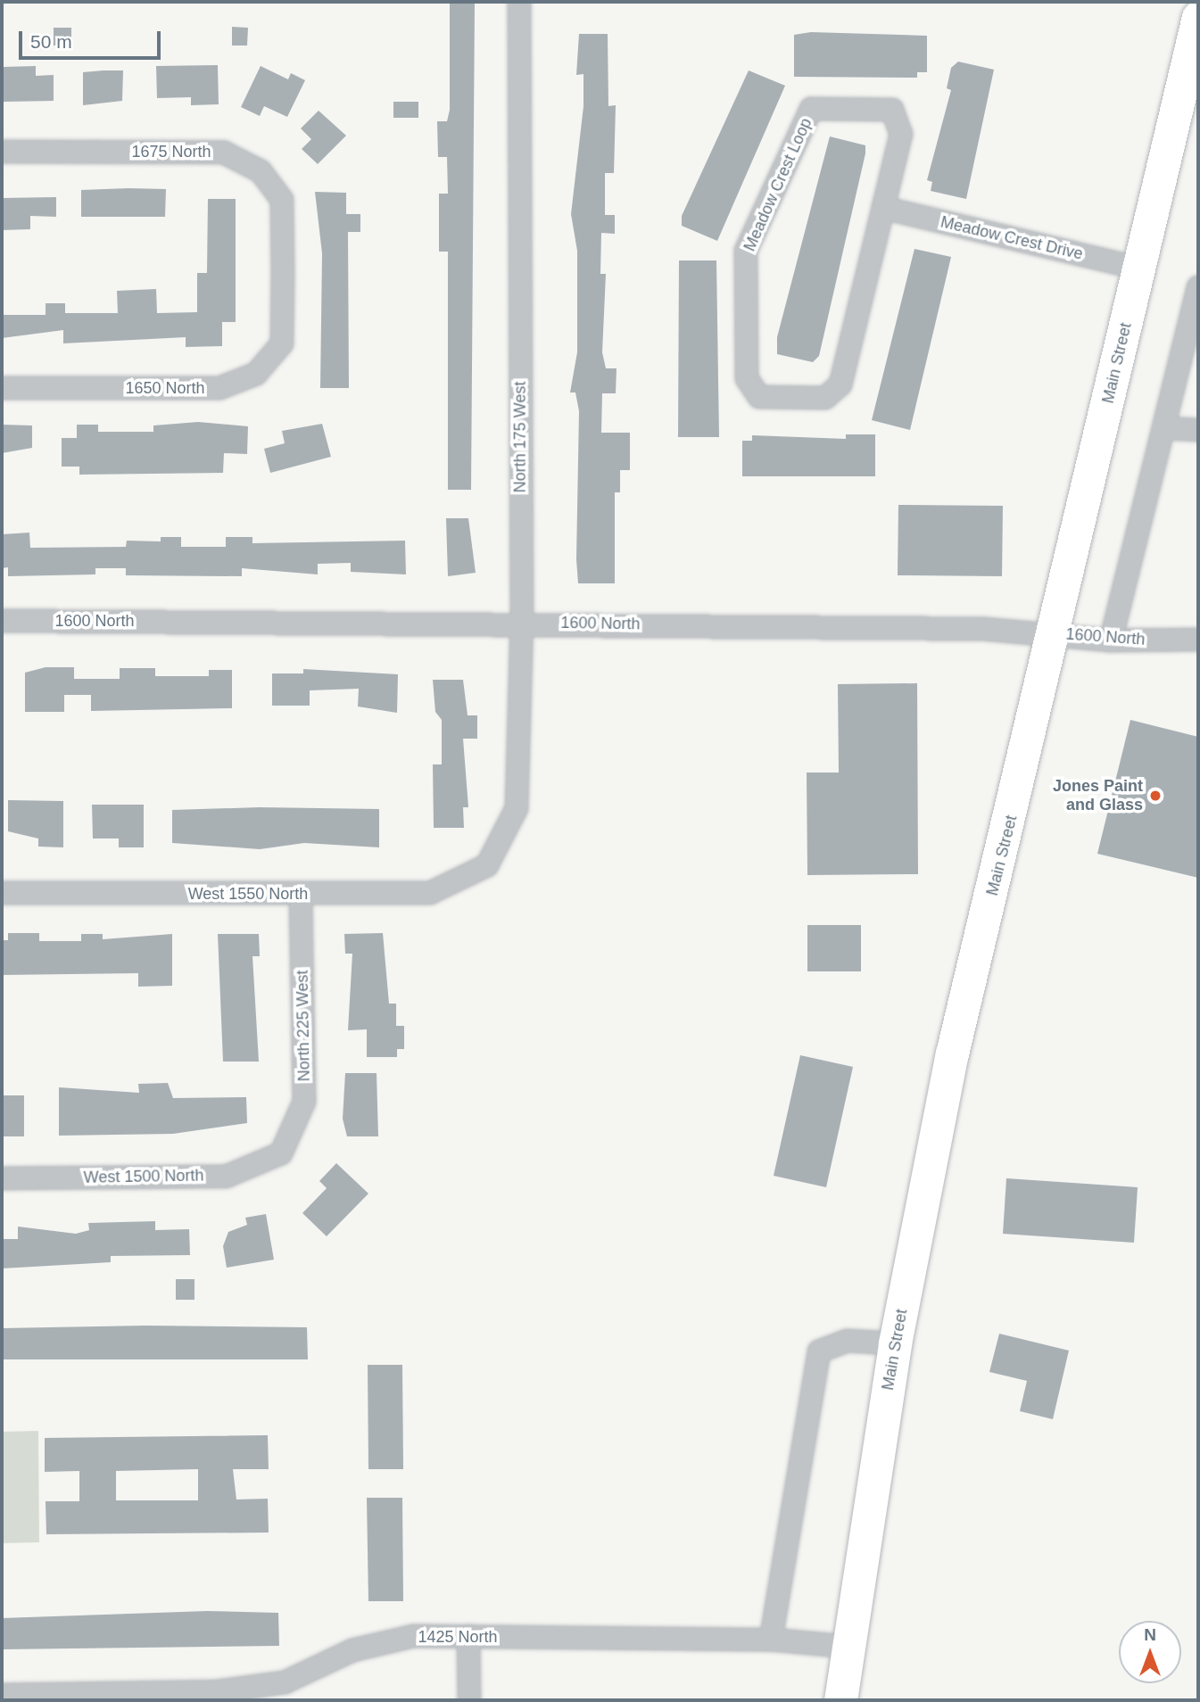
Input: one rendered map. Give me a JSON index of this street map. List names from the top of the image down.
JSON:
{
  "streets": {
    "main road": ["Main Street"],
    "street": [
      "1675 North",
      "Meadow Crest Loop",
      "Meadow Crest Drive",
      "1650 North",
      "North 175 West",
      "1600 North",
      "West 1550 North",
      "North 225 West",
      "West 1500 North",
      "1425 North"
    ]
  },
  "crossings": [
    ["1675 North", "1650 North"],
    ["Meadow Crest Loop", "Meadow Crest Drive"],
    ["Meadow Crest Drive", "Main Street"],
    ["Main Street", "1600 North"],
    ["Main Street", "1425 North"],
    ["North 175 West", "1600 North"],
    ["North 175 West", "West 1550 North"],
    ["West 1550 North", "North 225 West"],
    ["North 225 West", "West 1500 North"]
  ],
  "places": ["Jones Paint and Glass"],
  "scale_bar": "50 m",
  "north": "top"
}
